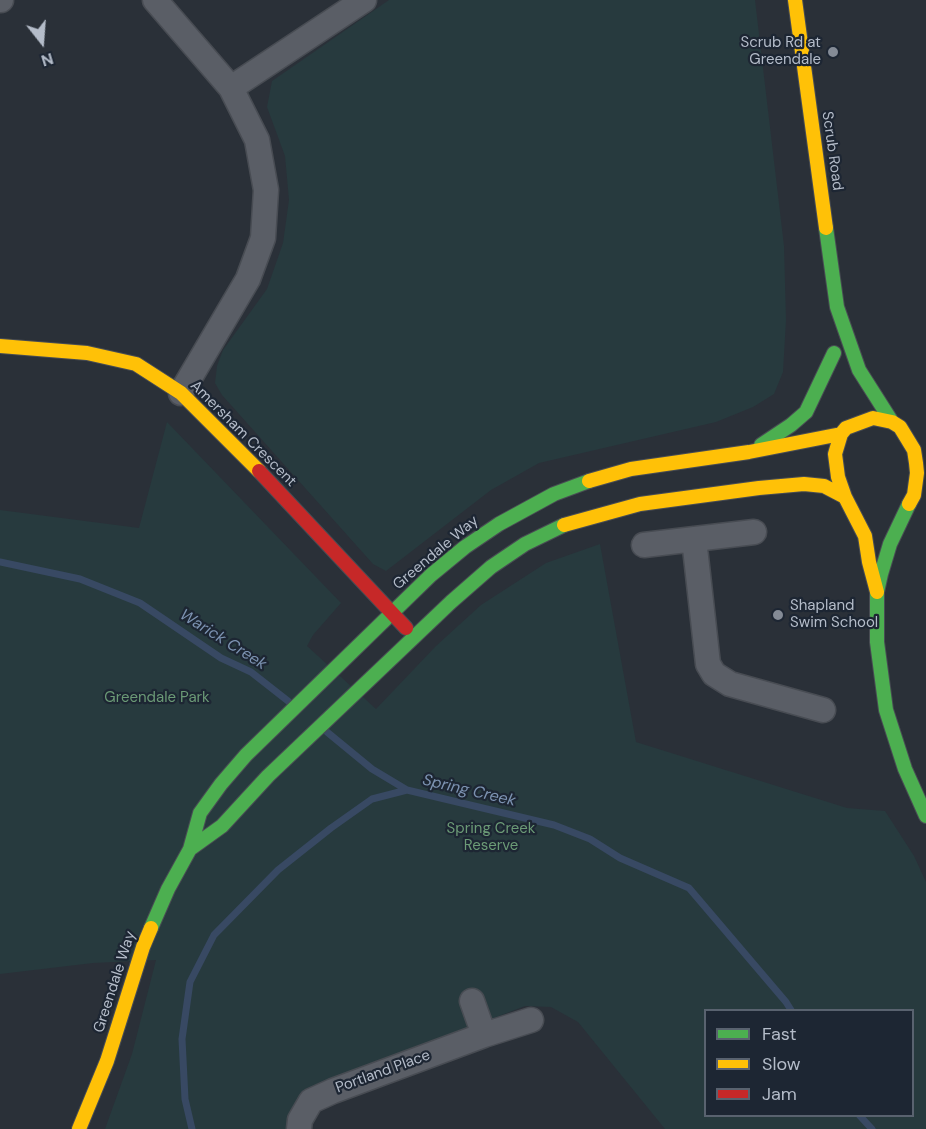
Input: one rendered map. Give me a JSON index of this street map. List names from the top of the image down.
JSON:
{
  "streets": {
    "street": [
      "Scrub Road",
      "Amersham Crescent",
      "Greendale Way",
      "Portland Place"
    ]
  },
  "crossings": [
    ["Scrub Road", "Greendale Way"],
    ["Amersham Crescent", "Greendale Way"]
  ],
  "water": ["Warick Creek", "Spring Creek"],
  "parks": ["Greendale Park", "Spring Creek Reserve"],
  "places": ["Scrub Rd at Greendale", "Shapland Swim School"],
  "legend": ["Fast", "Slow", "Jam"],
  "north": "bottom"
}
